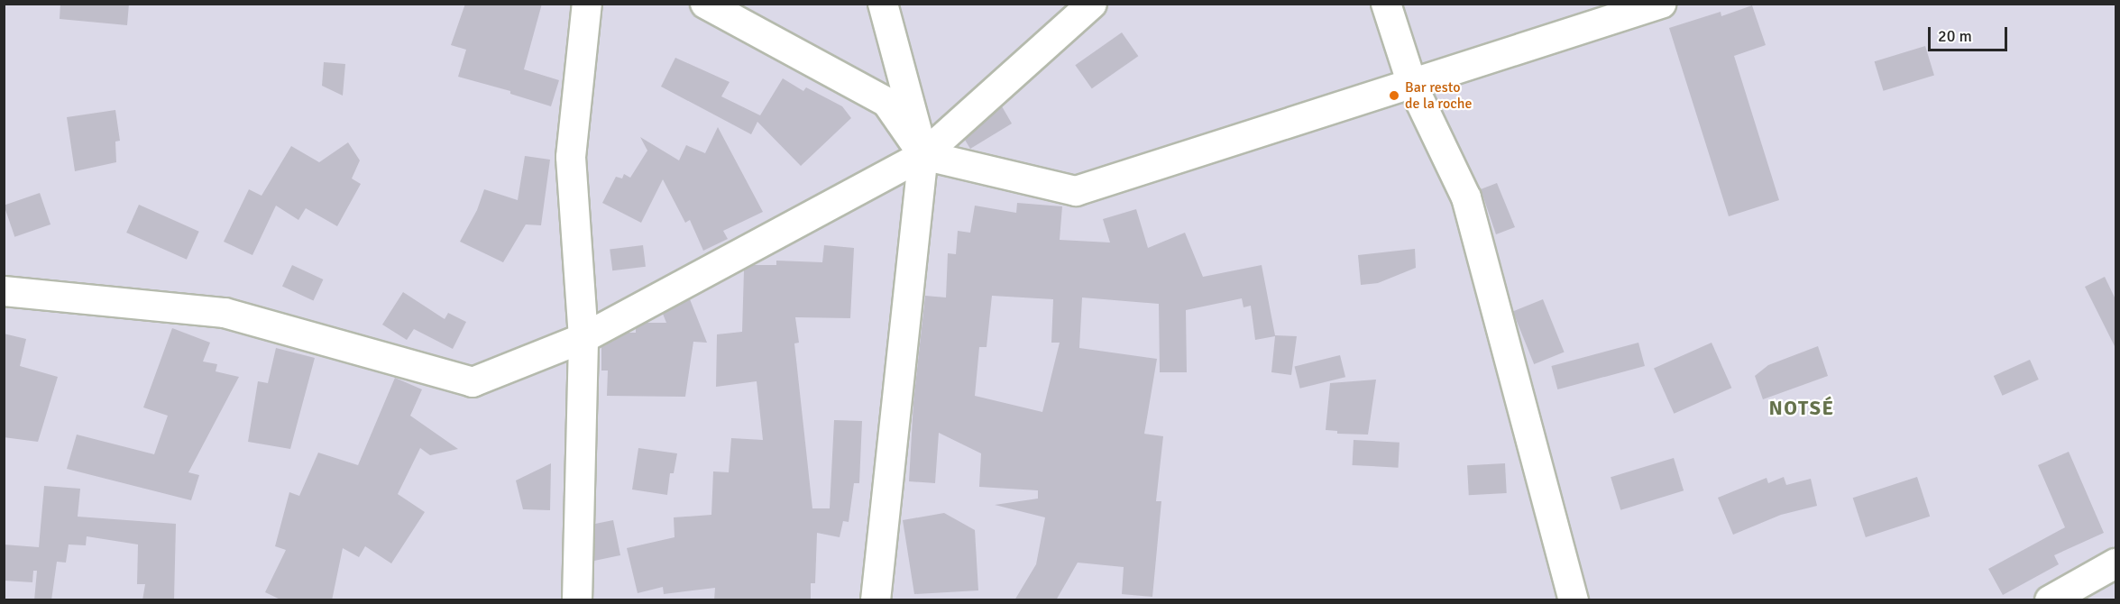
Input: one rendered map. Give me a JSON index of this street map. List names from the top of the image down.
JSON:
{
  "districts": ["NOTSÉ"],
  "places": ["Bar resto de la roche"],
  "scale_bar": "20 m"
}
